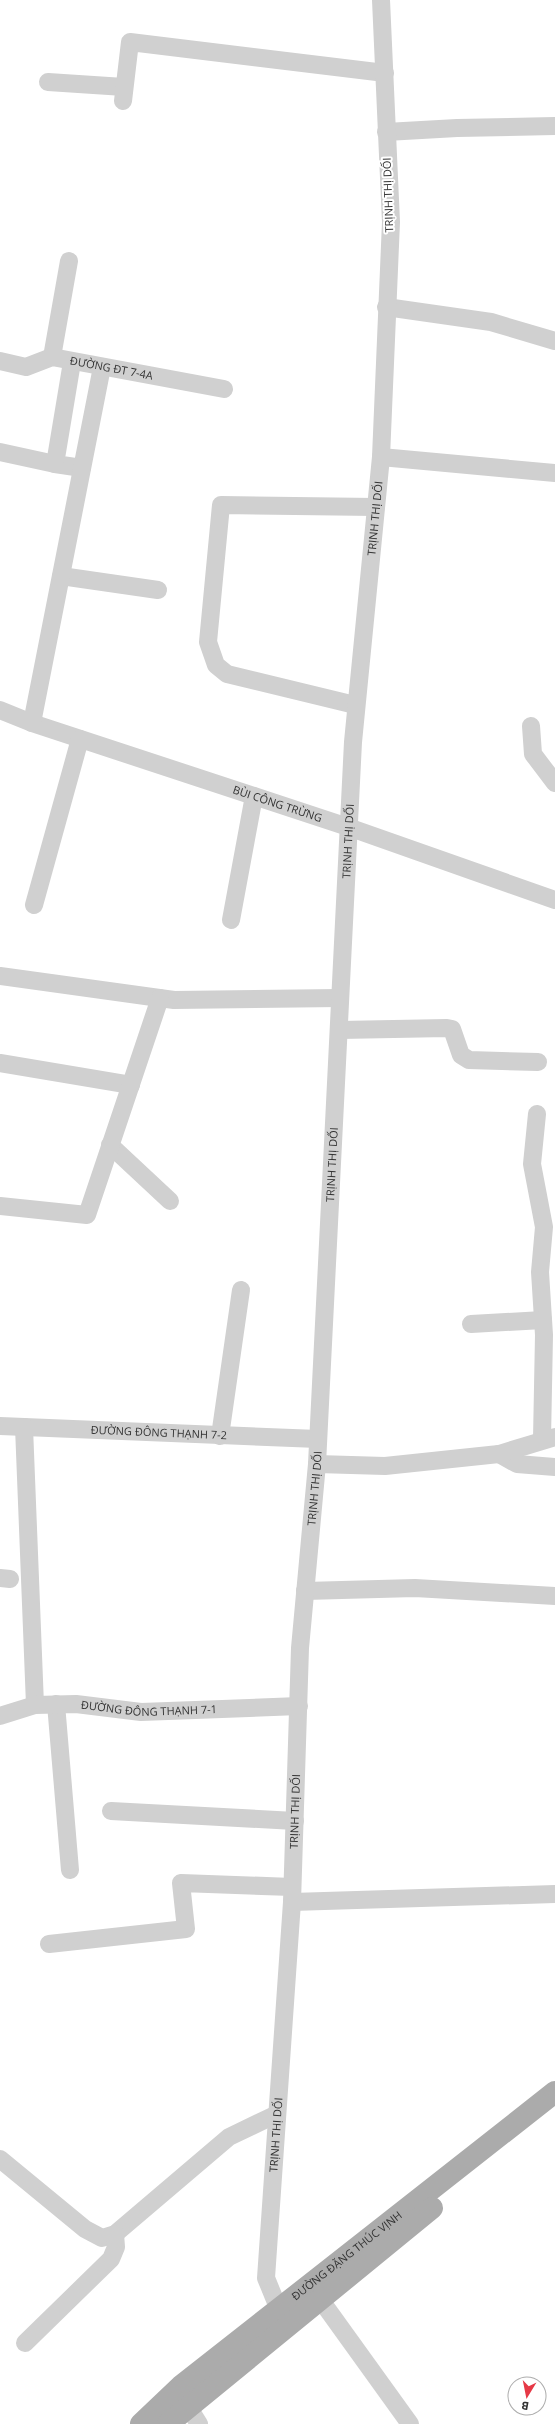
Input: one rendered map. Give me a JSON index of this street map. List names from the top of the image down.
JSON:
{
  "streets": {
    "main road": ["ĐƯỜNG ĐẶNG THÚC VỊNH"],
    "street": [
      "TRỊNH THỊ DỐI",
      "ĐƯỜNG ĐT 7-4A",
      "BÙI CÔNG TRỪNG",
      "ĐƯỜNG ĐÔNG THẠNH 7-2",
      "ĐƯỜNG ĐÔNG THẠNH 7-1"
    ]
  },
  "crossings": [
    ["TRỊNH THỊ DỐI", "BÙI CÔNG TRỪNG"],
    ["TRỊNH THỊ DỐI", "ĐƯỜNG ĐÔNG THẠNH 7-2"],
    ["TRỊNH THỊ DỐI", "ĐƯỜNG ĐÔNG THẠNH 7-1"],
    ["TRỊNH THỊ DỐI", "ĐƯỜNG ĐẶNG THÚC VỊNH"]
  ],
  "north": "bottom"
}
